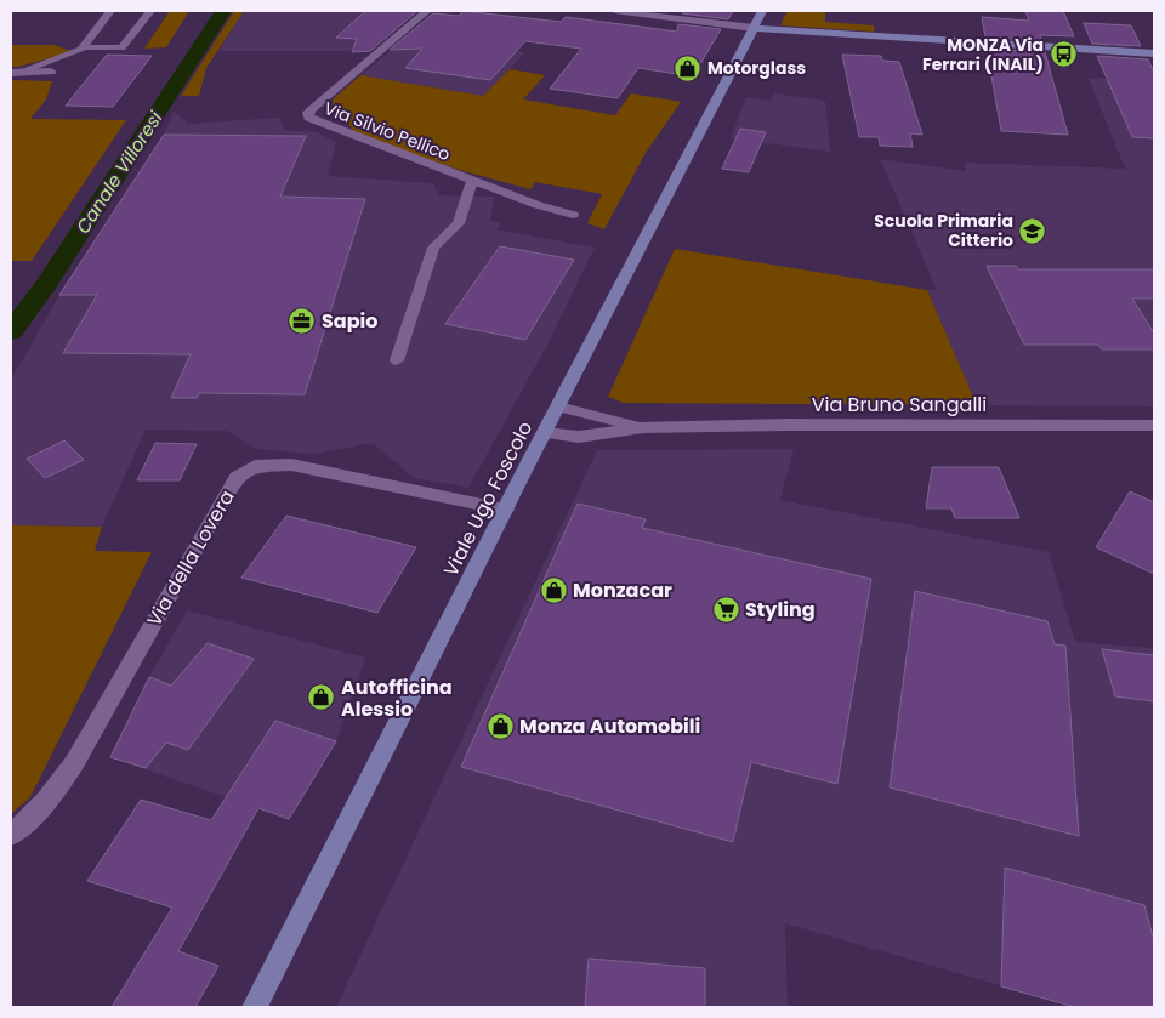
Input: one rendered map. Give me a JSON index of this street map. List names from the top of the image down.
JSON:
{
  "streets": {
    "street": [
      "Via Silvio Pellico",
      "Via Bruno Sangalli",
      "Viale Ugo Foscolo",
      "Via della Lovera"
    ]
  },
  "crossings": [
    ["Via Bruno Sangalli", "Viale Ugo Foscolo"],
    ["Viale Ugo Foscolo", "Via della Lovera"]
  ],
  "water": ["Canale Villoresi"],
  "places": {
    "bus stop": ["MONZA Via Ferrari (INAIL)"],
    "shop": [
      "Motorglass",
      "Monzacar",
      "Autofficina Alessio",
      "Monza Automobili"
    ],
    "school or university": ["Scuola Primaria Citterio"],
    "office": ["Sapio"],
    "supermarket": ["Styling"]
  }
}
